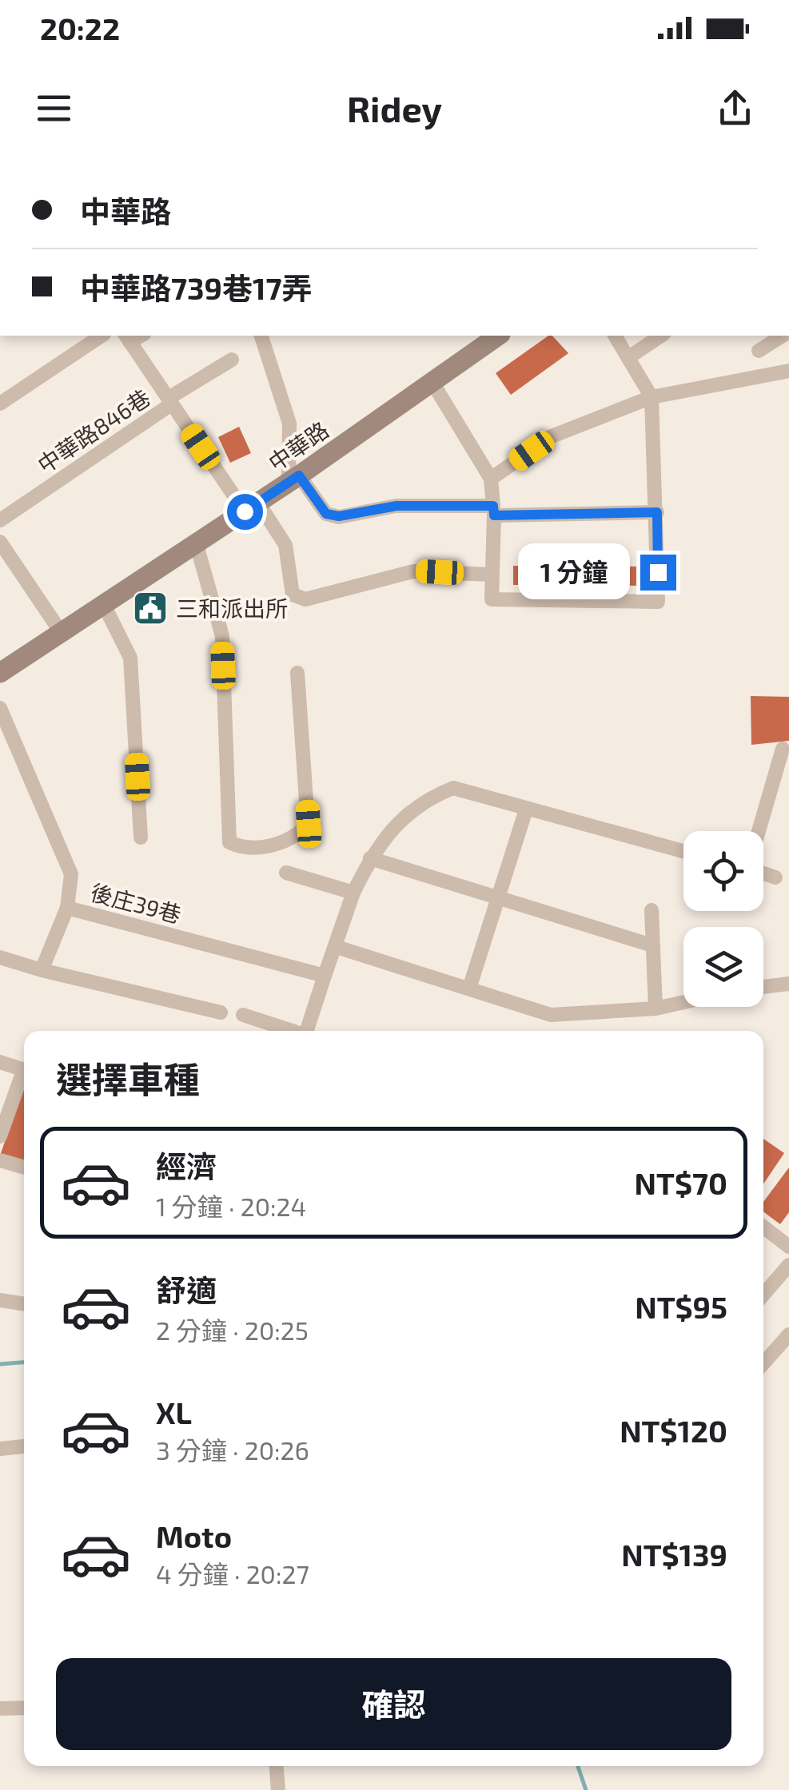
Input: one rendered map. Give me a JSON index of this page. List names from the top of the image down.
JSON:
{
  "streets": {
    "main road": ["中華路"],
    "street": ["中華路846巷", "後庄39巷"]
  },
  "places": {
    "public building": ["三和派出所"]
  },
  "page": {
    "status": "20:22",
    "header": "Ridey",
    "banner": ["中華路", "中華路739巷17弄"],
    "bubble": "1 分鐘",
    "heading": "選擇車種",
    "list": [
      {
        "name": "經濟",
        "note": "1 分鐘 · 20:24",
        "value": "NT$70"
      },
      {
        "name": "舒適",
        "note": "2 分鐘 · 20:25",
        "value": "NT$95"
      },
      {
        "name": "XL",
        "note": "3 分鐘 · 20:26",
        "value": "NT$120"
      },
      {
        "name": "Moto",
        "note": "4 分鐘 · 20:27",
        "value": "NT$139"
      }
    ],
    "buttons": "確認"
  }
}
